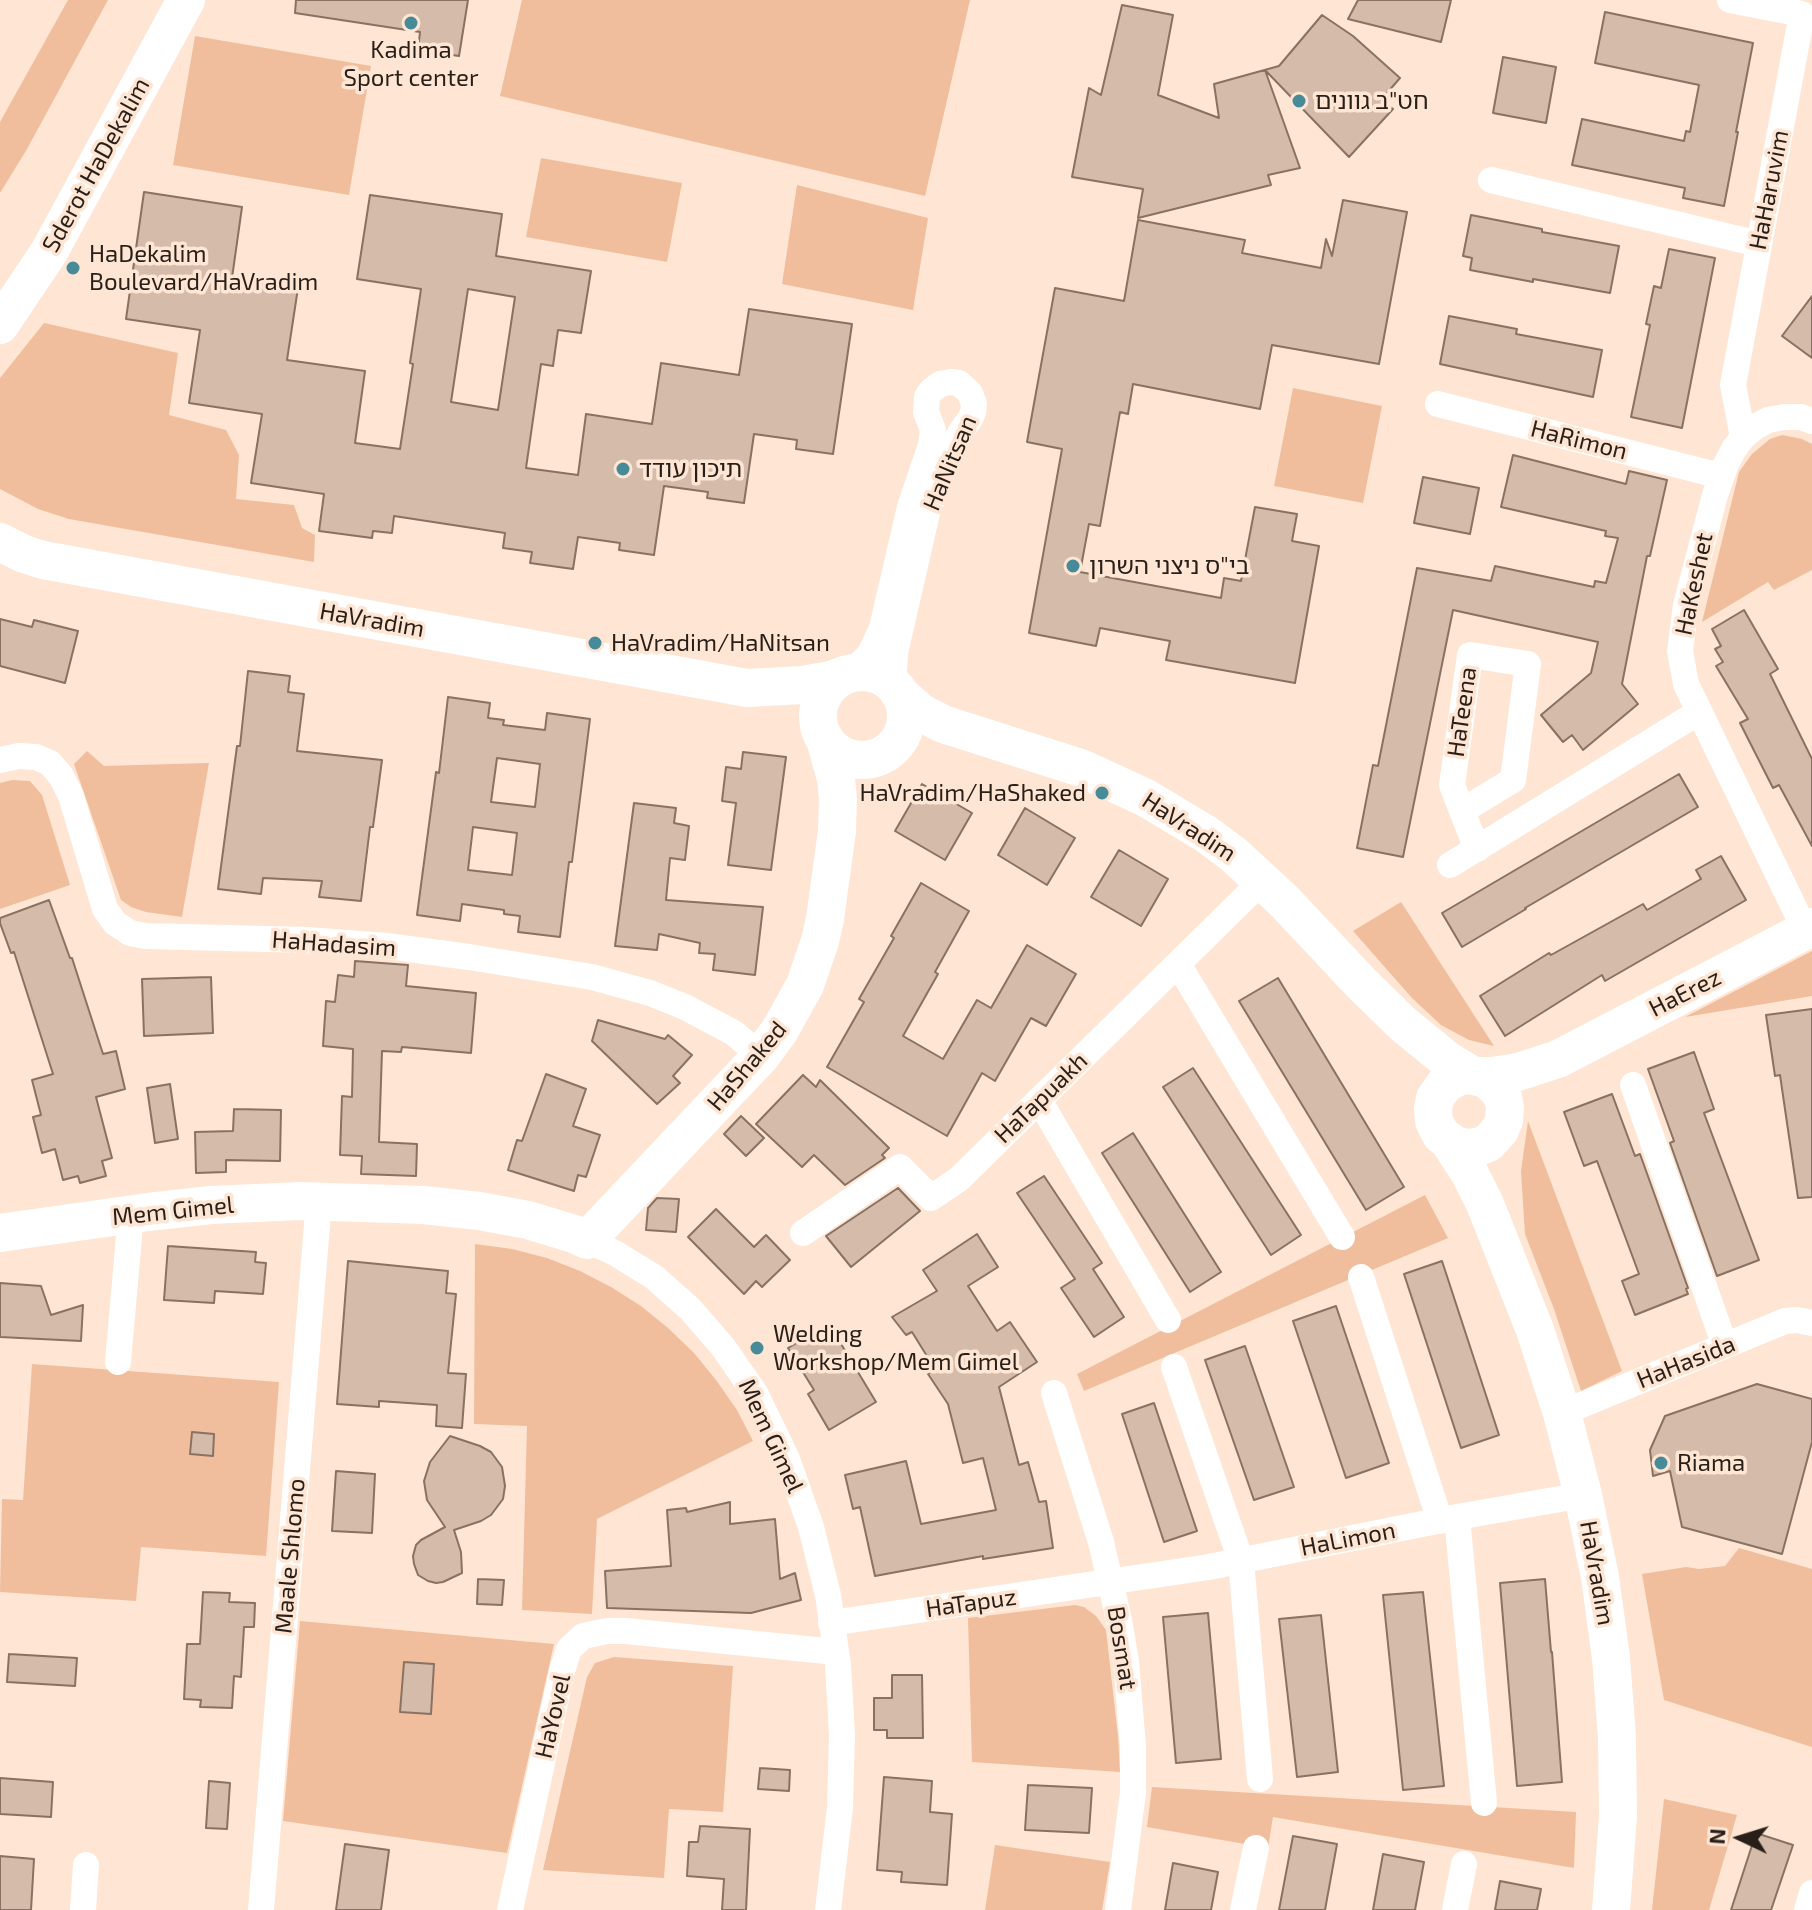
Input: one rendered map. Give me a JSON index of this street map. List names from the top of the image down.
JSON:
{
  "streets": {
    "street": [
      "Sderot HaDekalim",
      "HaHaruvim",
      "HaRimon",
      "HaNitsan",
      "HaKeshet",
      "HaVradim",
      "HaTeena",
      "HaHadasim",
      "HaErez",
      "HaShaked",
      "HaTapuakh",
      "Mem Gimel",
      "HaHasida",
      "HaLimon",
      "Maale Shlomo",
      "HaTapuz",
      "Bosmat",
      "HaYovel"
    ]
  },
  "crossings": [
    ["HaHaruvim", "HaKeshet"],
    ["HaRimon", "HaKeshet"],
    ["HaNitsan", "HaVradim"],
    ["HaNitsan", "HaShaked"],
    ["HaKeshet", "HaErez"],
    ["HaVradim", "HaErez"],
    ["HaVradim", "HaShaked"],
    ["HaVradim", "HaTapuakh"],
    ["HaVradim", "HaHasida"],
    ["HaVradim", "HaLimon"],
    ["HaHadasim", "HaShaked"],
    ["HaShaked", "Mem Gimel"],
    ["Mem Gimel", "Maale Shlomo"],
    ["Mem Gimel", "HaTapuz"],
    ["Mem Gimel", "HaYovel"],
    ["HaLimon", "HaTapuz"],
    ["HaLimon", "Bosmat"],
    ["HaTapuz", "Bosmat"]
  ],
  "places": [
    "Kadima Sport center",
    "חט\"ב גוונים",
    "HaDekalim Boulevard/HaVradim",
    "תיכון עודד",
    "בי\"ס ניצני השרון",
    "HaVradim/HaNitsan",
    "HaVradim/HaShaked",
    "Welding Workshop/Mem Gimel",
    "Riama"
  ],
  "north": "left"
}
